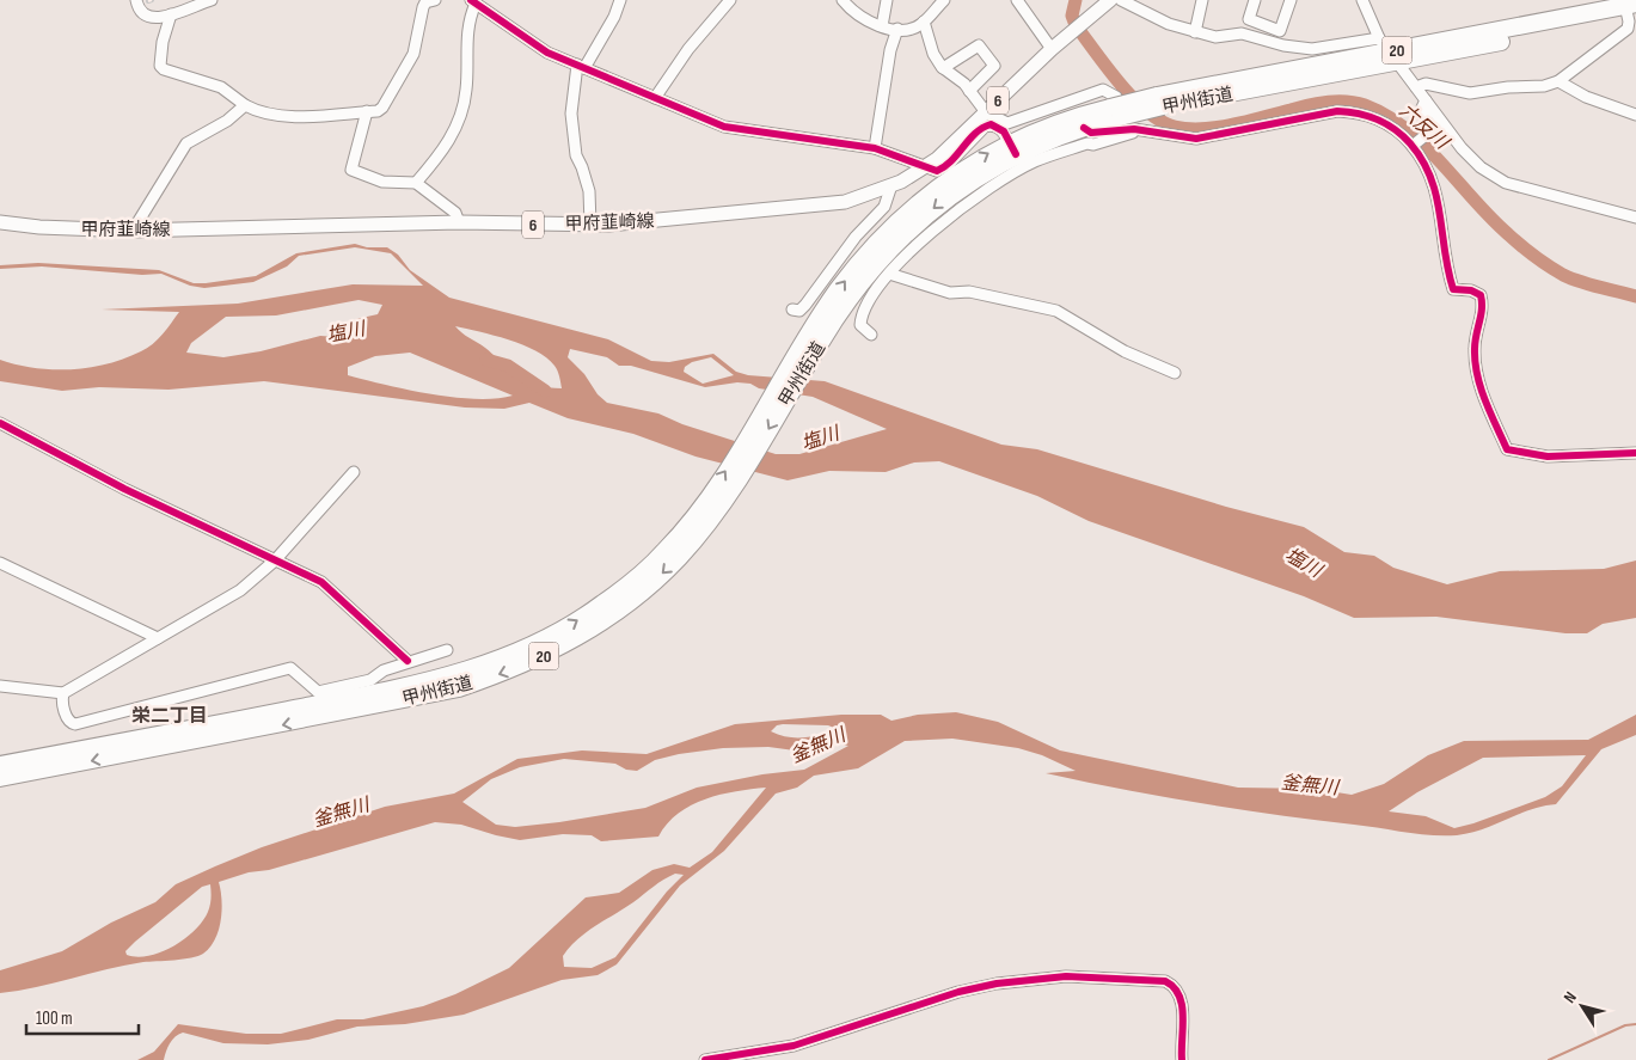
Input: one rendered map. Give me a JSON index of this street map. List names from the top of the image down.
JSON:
{
  "streets": {
    "highway": ["20", "甲州街道"],
    "main road": ["6", "甲府韮崎線"]
  },
  "districts": ["栄二丁目"],
  "water": ["六反川", "塩川", "釜無川"],
  "scale_bar": "100 m",
  "north": "top left"
}
